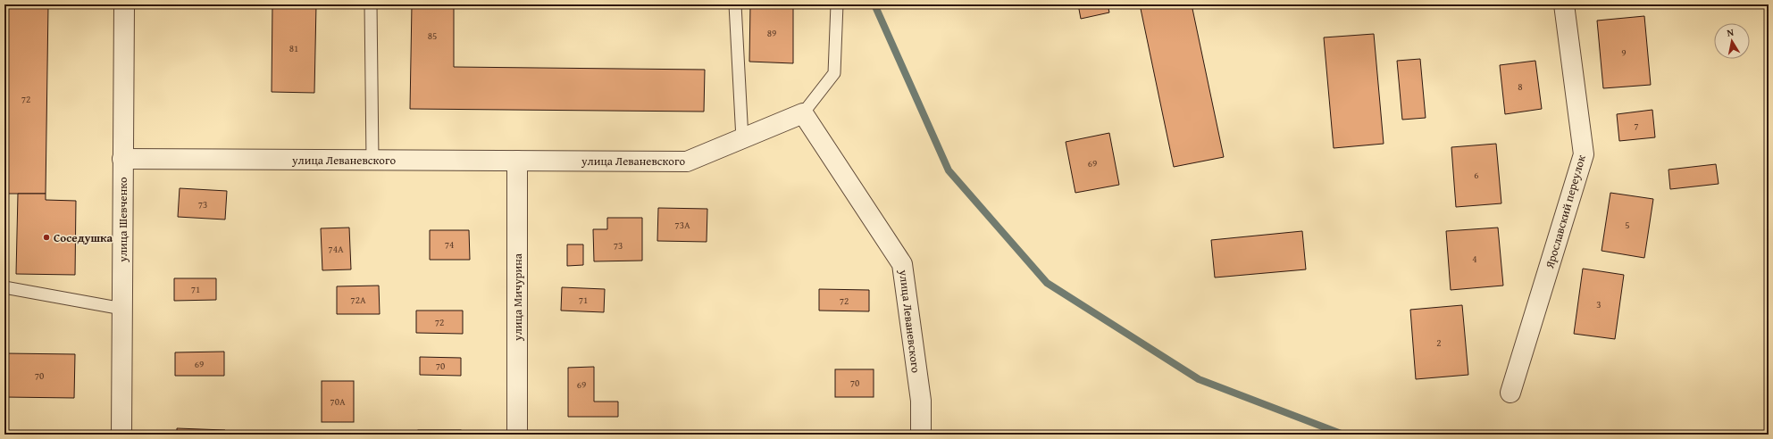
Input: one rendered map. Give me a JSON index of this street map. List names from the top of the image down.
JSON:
{
  "streets": {
    "street": [
      "улица Леваневского",
      "Ярославский переулок",
      "улица Шевченко",
      "улица Мичурина"
    ]
  },
  "crossings": [
    ["улица Леваневского", "улица Шевченко"],
    ["улица Леваневского", "улица Мичурина"]
  ],
  "places": ["Соседушка"],
  "house_numbers": [
    "89",
    "85",
    "81",
    "9",
    "8",
    "72",
    "7",
    "69",
    "6",
    "73",
    "73А",
    "5",
    "74",
    "73",
    "74А",
    "4",
    "71",
    "72А",
    "71",
    "72",
    "3",
    "72",
    "2",
    "69",
    "70",
    "70",
    "70",
    "69",
    "70А"
  ],
  "north": "top"
}
